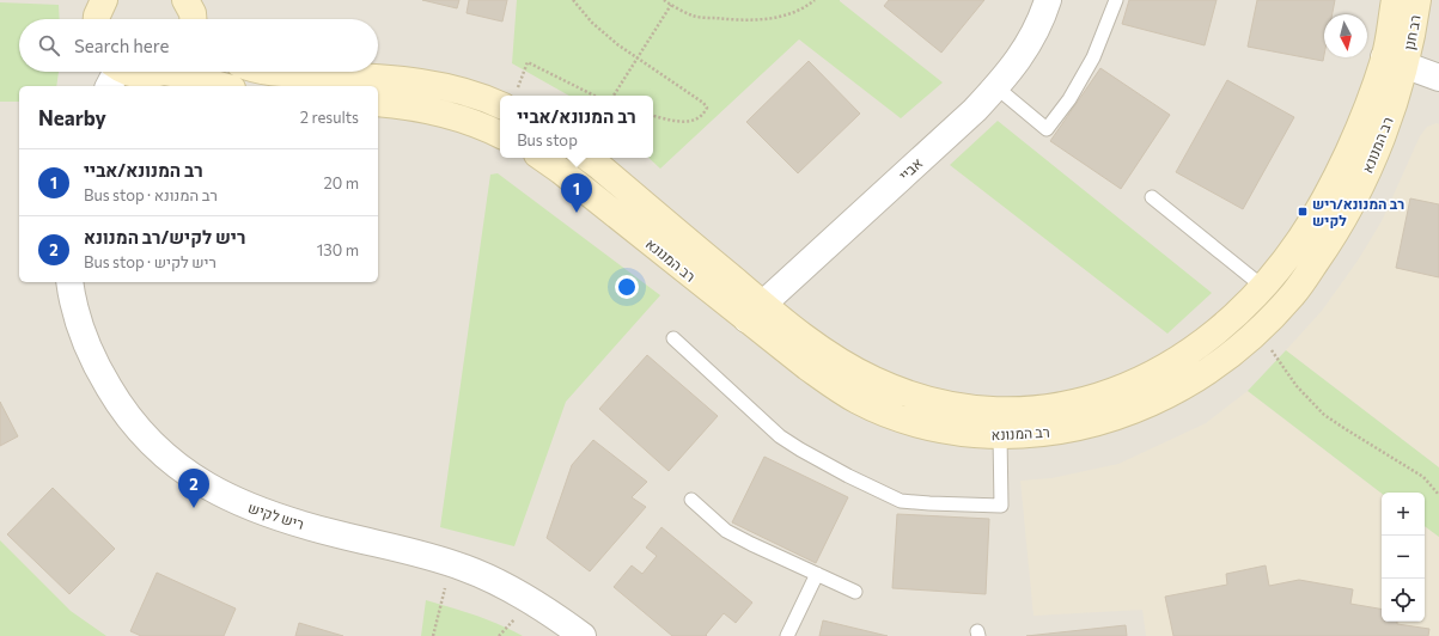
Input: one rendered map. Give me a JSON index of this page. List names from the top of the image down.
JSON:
{
  "streets": {
    "street": [
      "רב חנן",
      "רב המנונא",
      "אביי",
      "ריש לקיש"
    ]
  },
  "crossings": [
    ["רב חנן", "רב המנונא"],
    ["רב המנונא", "אביי"]
  ],
  "places": {
    "transit": ["רב המנונא/ריש לקיש"]
  },
  "north": "bottom",
  "page": {
    "search": "Search here",
    "heading": ["Nearby", "2 results"],
    "popup": ["רב המנונא/אביי", "Bus stop"],
    "list": [
      {
        "mark": "1",
        "name": "רב המנונא/אביי",
        "note": "Bus stop · רב המנונא",
        "value": "20 m"
      },
      {
        "mark": "2",
        "name": "ריש לקיש/רב המנונא",
        "note": "Bus stop · ריש לקיש",
        "value": "130 m"
      }
    ],
    "pins": ["1", "2"],
    "map_buttons": ["+", "−"]
  }
}
